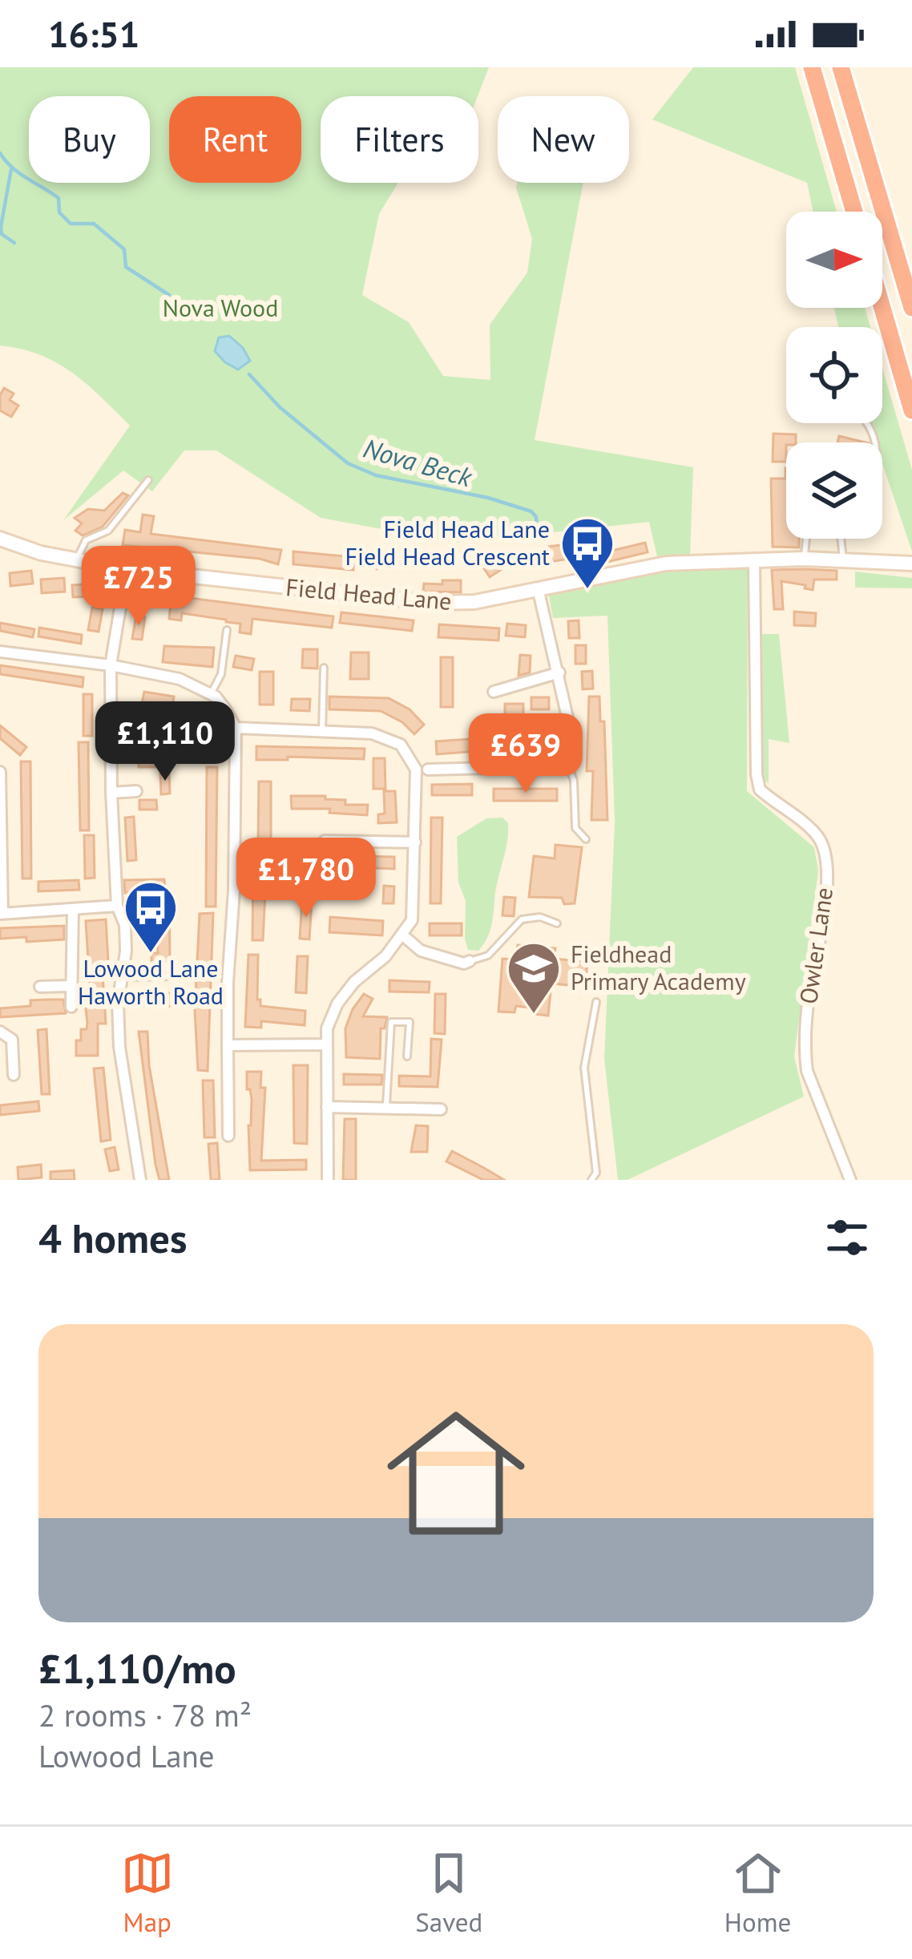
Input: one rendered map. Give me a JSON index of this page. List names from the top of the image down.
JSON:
{
  "streets": {
    "main road": ["Field Head Lane"],
    "street": ["Owler Lane"]
  },
  "crossings": [
    ["Field Head Lane", "Owler Lane"]
  ],
  "water": ["Nova Beck"],
  "parks": ["Nova Wood"],
  "places": {
    "bus stop": ["Field Head Lane Field Head Crescent", "Lowood Lane Haworth Road"],
    "school or university": ["Fieldhead Primary Academy"]
  },
  "north": "right",
  "page": {
    "status": "16:51",
    "chip": [
      "Buy",
      "Rent",
      "Filters",
      "New"
    ],
    "price": [
      "£725",
      "£1,110",
      "£639",
      "£1,780"
    ],
    "heading": "4 homes",
    "list": [
      {
        "name": "£1,110/mo",
        "note": "2 rooms · 78 m² · Lowood Lane"
      }
    ],
    "tabs": ["Map", "Saved", "Home"]
  }
}
